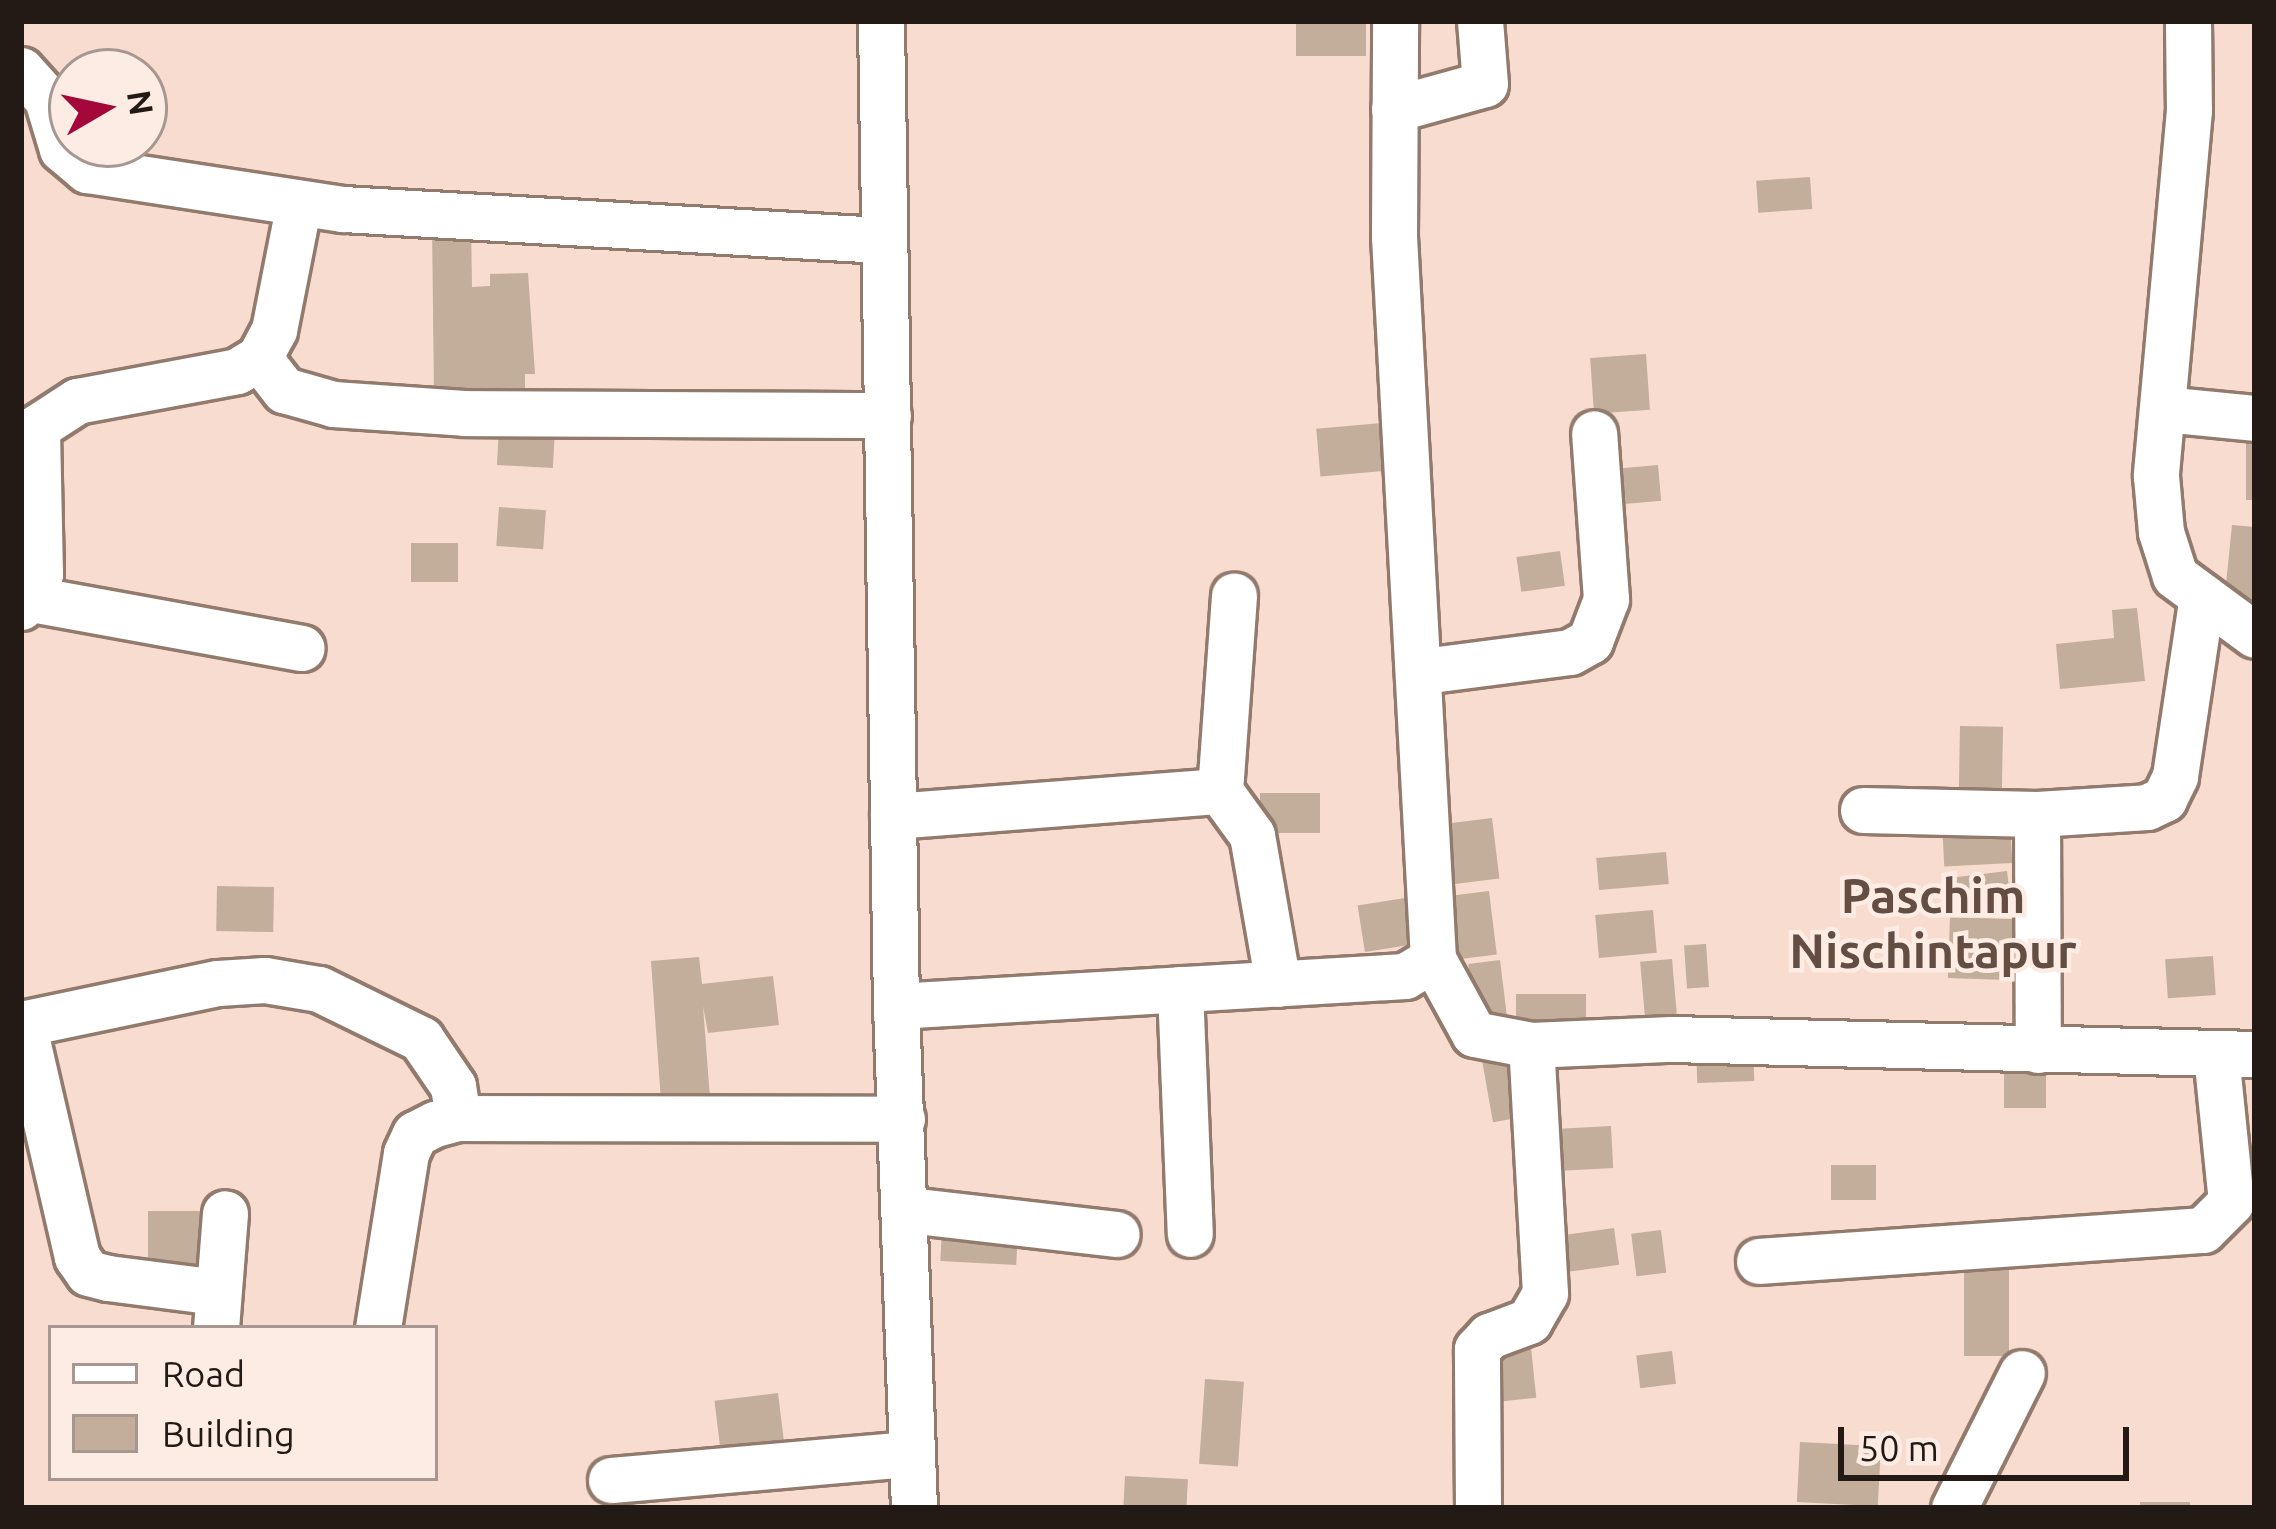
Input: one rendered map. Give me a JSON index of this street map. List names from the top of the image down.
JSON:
{
  "districts": ["Paschim Nischintapur"],
  "legend": ["Road", "Building"],
  "scale_bar": "50 m",
  "north": "right"
}
